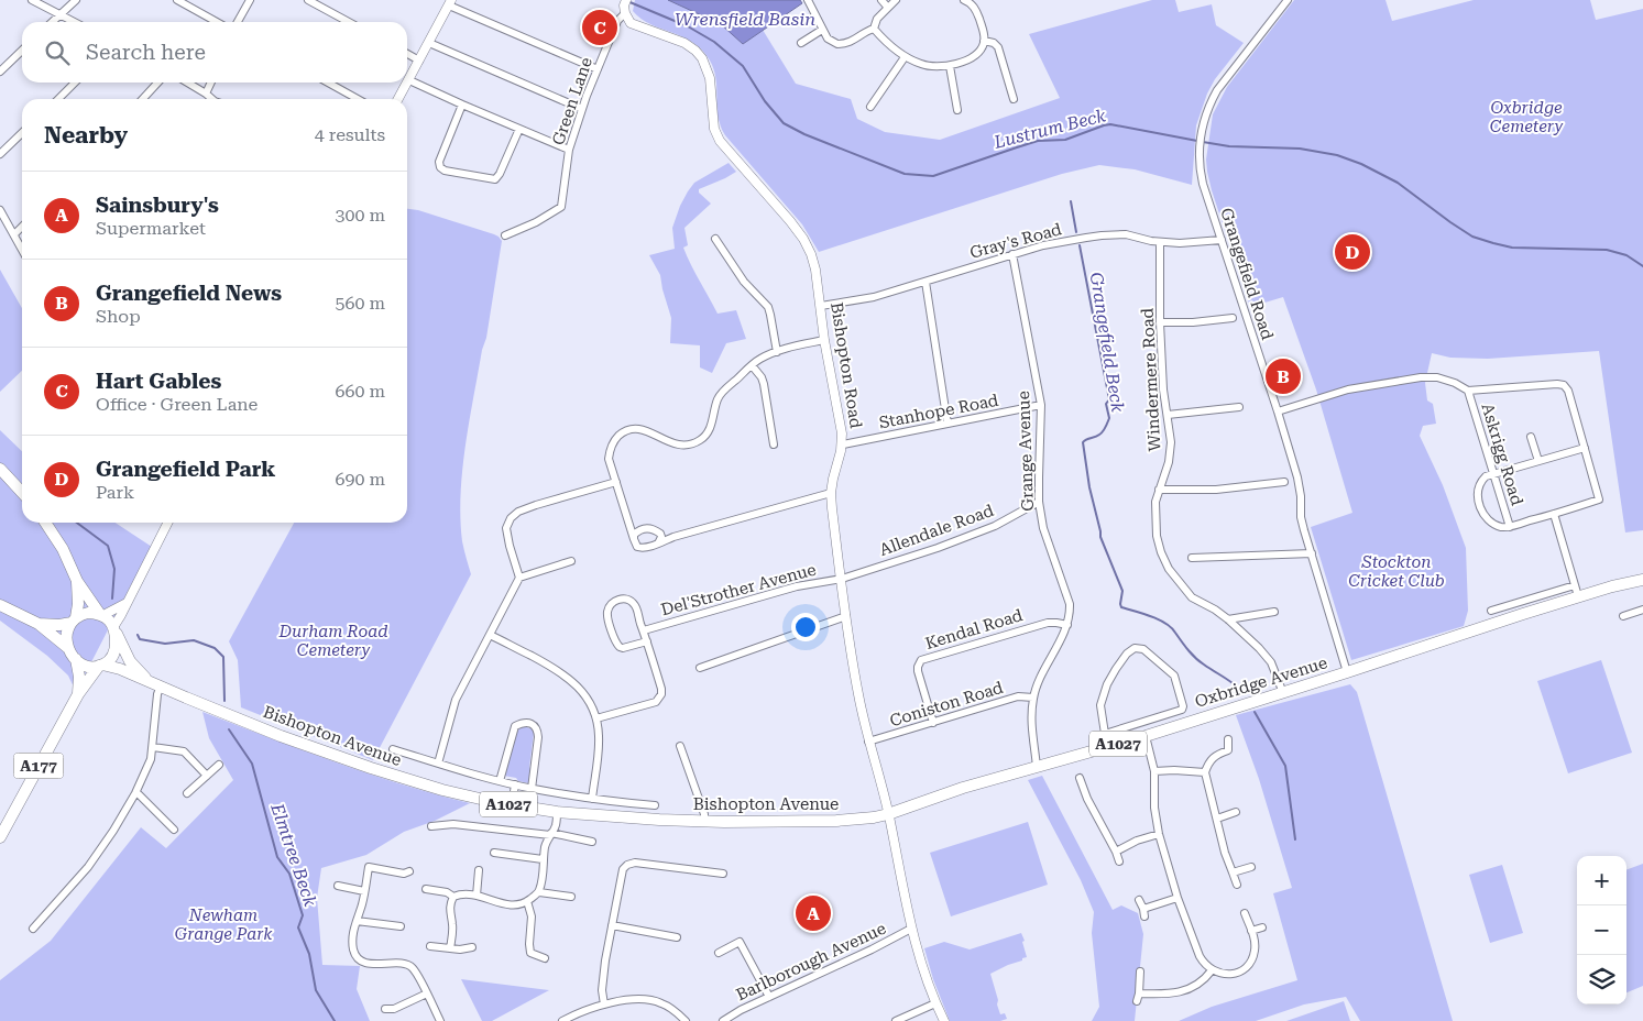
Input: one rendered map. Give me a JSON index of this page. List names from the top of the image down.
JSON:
{
  "streets": {
    "main road": [
      "Oxbridge Avenue",
      "Bishopton Avenue",
      "A1027",
      "A177"
    ],
    "street": [
      "Green Lane",
      "Gray's Road",
      "Grangefield Road",
      "Bishopton Road",
      "Windermere Road",
      "Stanhope Road",
      "Grange Avenue",
      "Askrigg Road",
      "Allendale Road",
      "Del'Strother Avenue",
      "Kendal Road",
      "Coniston Road",
      "Barlborough Avenue"
    ]
  },
  "crossings": [
    ["Green Lane", "Bishopton Road"],
    ["Gray's Road", "Grangefield Road"],
    ["Gray's Road", "Bishopton Road"],
    ["Gray's Road", "Windermere Road"],
    ["Gray's Road", "Grange Avenue"],
    ["Grangefield Road", "Oxbridge Avenue"],
    ["Bishopton Road", "Stanhope Road"],
    ["Bishopton Road", "Allendale Road"],
    ["Bishopton Road", "Del'Strother Avenue"],
    ["Bishopton Road", "Oxbridge Avenue"],
    ["Bishopton Road", "Coniston Road"],
    ["Bishopton Road", "Bishopton Avenue"],
    ["Bishopton Road", "Barlborough Avenue"],
    ["Windermere Road", "Oxbridge Avenue"],
    ["Stanhope Road", "Grange Avenue"],
    ["Grange Avenue", "Allendale Road"],
    ["Grange Avenue", "Kendal Road"],
    ["Grange Avenue", "Oxbridge Avenue"],
    ["Grange Avenue", "Coniston Road"],
    ["Allendale Road", "Del'Strother Avenue"],
    ["Kendal Road", "Coniston Road"],
    ["Oxbridge Avenue", "Bishopton Avenue"],
    ["Bishopton Avenue", "A1027"],
    ["Bishopton Avenue", "A177"],
    ["A1027", "A177"]
  ],
  "water": [
    "Wrensfield Basin",
    "Lustrum Beck",
    "Grangefield Beck",
    "Elmtree Beck"
  ],
  "parks": [
    "Oxbridge Cemetery",
    "Stockton Cricket Club",
    "Durham Road Cemetery",
    "Newham Grange Park"
  ],
  "page": {
    "pins": [
      "C",
      "D",
      "B",
      "A"
    ],
    "search": "Search here",
    "heading": ["Nearby", "4 results"],
    "list": [
      {
        "mark": "A",
        "name": "Sainsbury's",
        "note": "Supermarket",
        "value": "300 m"
      },
      {
        "mark": "B",
        "name": "Grangefield News",
        "note": "Shop",
        "value": "560 m"
      },
      {
        "mark": "C",
        "name": "Hart Gables",
        "note": "Office · Green Lane",
        "value": "660 m"
      },
      {
        "mark": "D",
        "name": "Grangefield Park",
        "note": "Park",
        "value": "690 m"
      }
    ],
    "map_buttons": ["+", "−"]
  }
}
